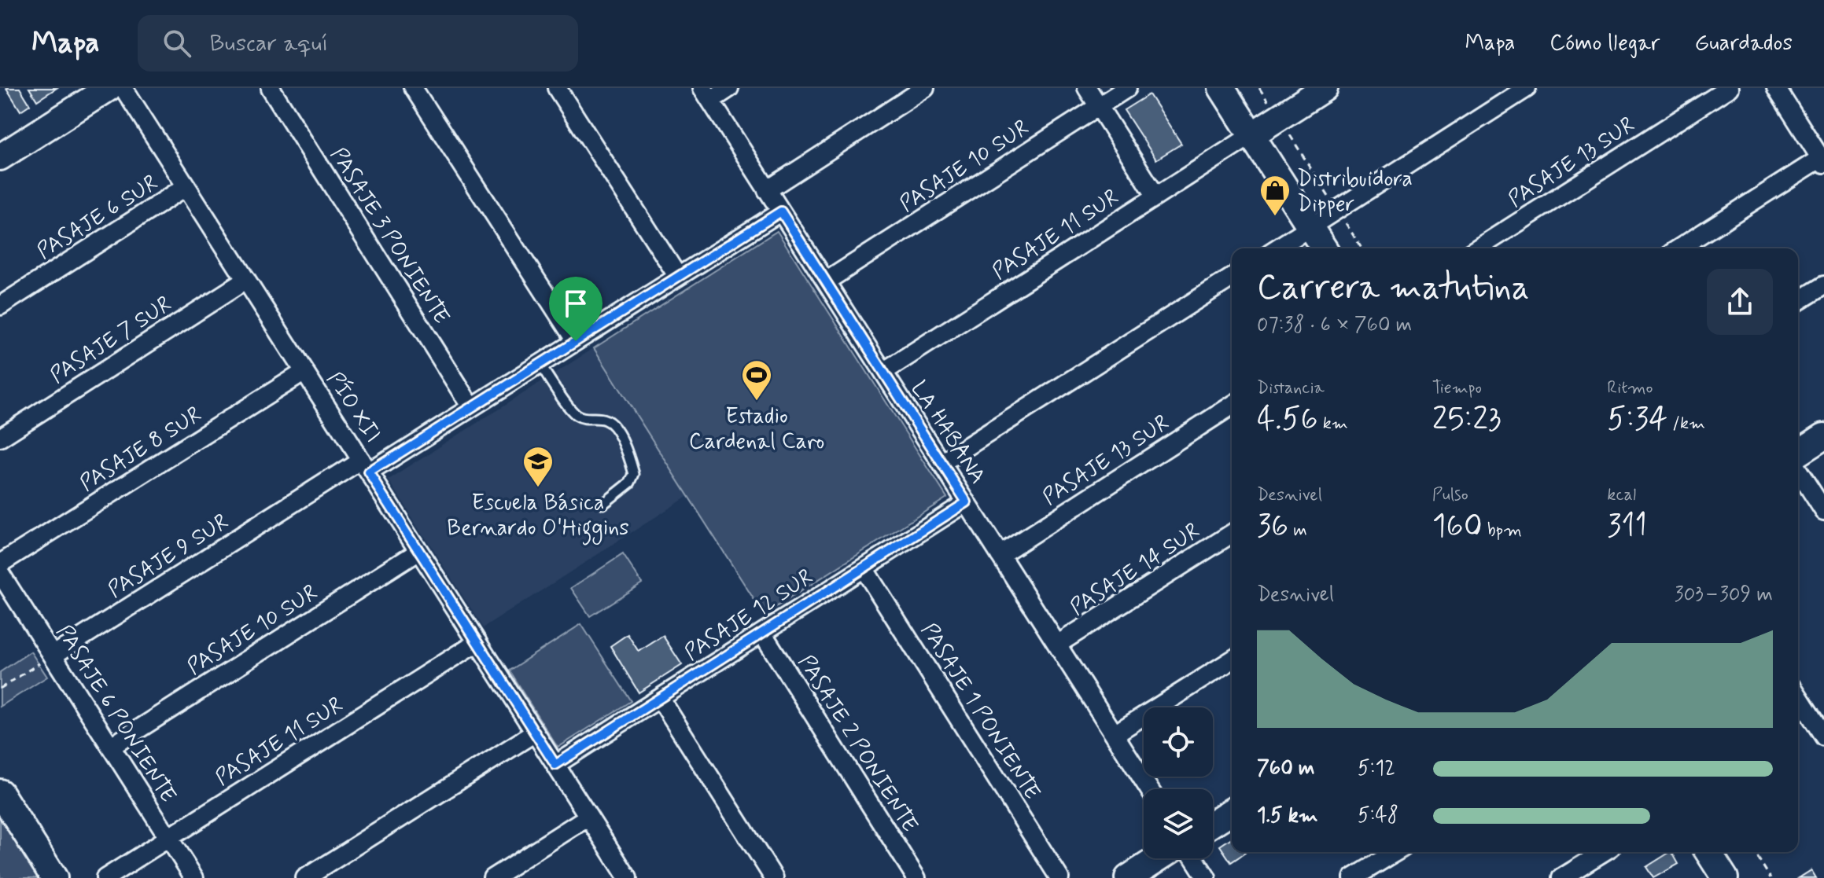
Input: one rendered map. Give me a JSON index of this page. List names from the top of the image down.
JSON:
{
  "streets": {
    "street": [
      "PASAJE 13 SUR",
      "PASAJE 10 SUR",
      "PASAJE 6 SUR",
      "PASAJE 11 SUR",
      "PASAJE 3 PONIENTE",
      "PASAJE 7 SUR",
      "PÍO XII",
      "LA HABANA",
      "PASAJE 8 SUR",
      "PASAJE 9 SUR",
      "PASAJE 14 SUR",
      "PASAJE 12 SUR",
      "PASAJE 1 PONIENTE",
      "PASAJE 6 PONIENTE",
      "PASAJE 2 PONIENTE"
    ]
  },
  "crossings": [
    ["PASAJE 13 SUR", "LA HABANA"],
    ["PASAJE 10 SUR", "PÍO XII"],
    ["PASAJE 10 SUR", "LA HABANA"],
    ["PASAJE 10 SUR", "PASAJE 6 PONIENTE"],
    ["PASAJE 6 SUR", "PÍO XII"],
    ["PASAJE 11 SUR", "PÍO XII"],
    ["PASAJE 11 SUR", "LA HABANA"],
    ["PASAJE 11 SUR", "PASAJE 6 PONIENTE"],
    ["PASAJE 3 PONIENTE", "PASAJE 9 SUR"],
    ["PASAJE 7 SUR", "PÍO XII"],
    ["PÍO XII", "PASAJE 8 SUR"],
    ["PÍO XII", "PASAJE 9 SUR"],
    ["PÍO XII", "PASAJE 12 SUR"],
    ["LA HABANA", "PASAJE 9 SUR"],
    ["LA HABANA", "PASAJE 14 SUR"],
    ["LA HABANA", "PASAJE 12 SUR"],
    ["PASAJE 9 SUR", "PASAJE 6 PONIENTE"],
    ["PASAJE 12 SUR", "PASAJE 1 PONIENTE"],
    ["PASAJE 12 SUR", "PASAJE 2 PONIENTE"]
  ],
  "places": {
    "shop": ["Distribuidora Dipper"],
    "sports": ["Estadio Cardenal Caro"],
    "school or university": ["Escuela Básica Bernardo O'Higgins"]
  },
  "page": {
    "header": "Mapa",
    "search": "Buscar aquí",
    "nav": ["Mapa", "Cómo llegar", "Guardados"],
    "heading": ["Carrera matutina", "07:38 · 6 × 760 m"],
    "stats": [
      ["Distancia", "4.56 km"],
      ["Tiempo", "25:23"],
      ["Ritmo", "5:34 /km"],
      ["Desnivel", "36 m"],
      ["Pulso", "160 bpm"],
      ["kcal", "311"]
    ],
    "chart": ["Desnivel", "303–309 m"],
    "list": [
      {
        "name": "760 m",
        "note": "5:12"
      },
      {
        "name": "1.5 km",
        "note": "5:48"
      }
    ]
  }
}
